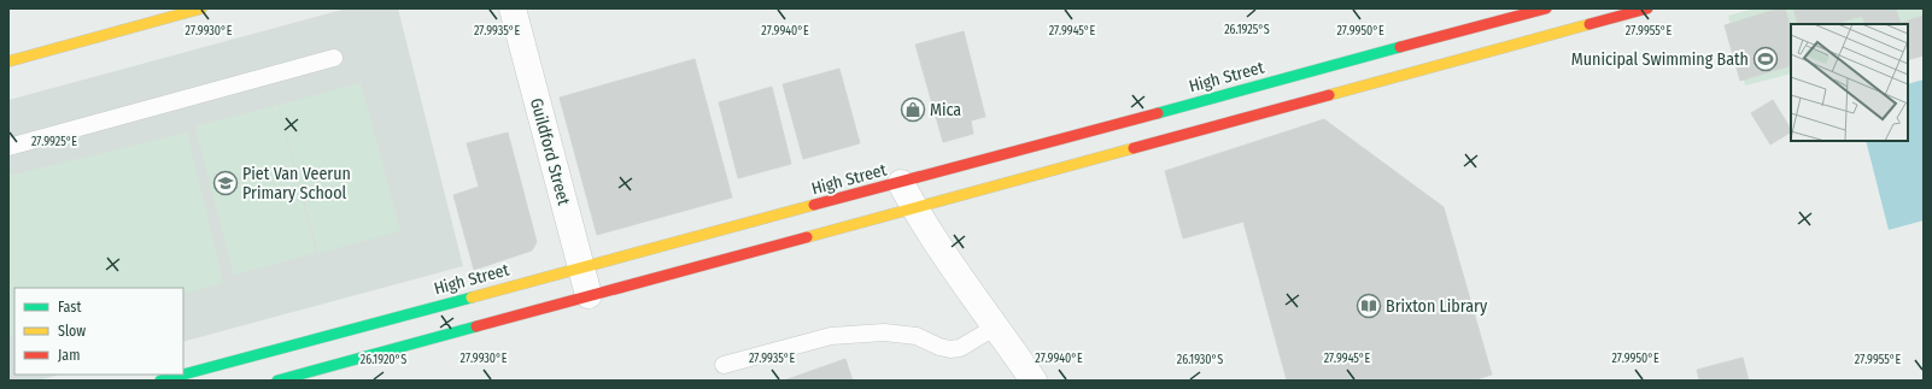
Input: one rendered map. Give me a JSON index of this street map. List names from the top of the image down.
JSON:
{
  "streets": {
    "main road": ["High Street"],
    "street": ["Guildford Street"]
  },
  "crossings": [
    ["High Street", "Guildford Street"]
  ],
  "places": {
    "sports": ["Municipal Swimming Bath"],
    "shop": ["Mica"],
    "school or university": ["Piet Van Veerun Primary School"],
    "library": ["Brixton Library"]
  },
  "legend": ["Fast", "Slow", "Jam"],
  "coordinates": [
    "26.1925°S",
    "27.9945°E",
    "27.9930°E",
    "27.9935°E",
    "27.9940°E",
    "27.9950°E",
    "27.9955°E",
    "27.9925°E",
    "26.1920°S",
    "26.1930°S"
  ]
}
